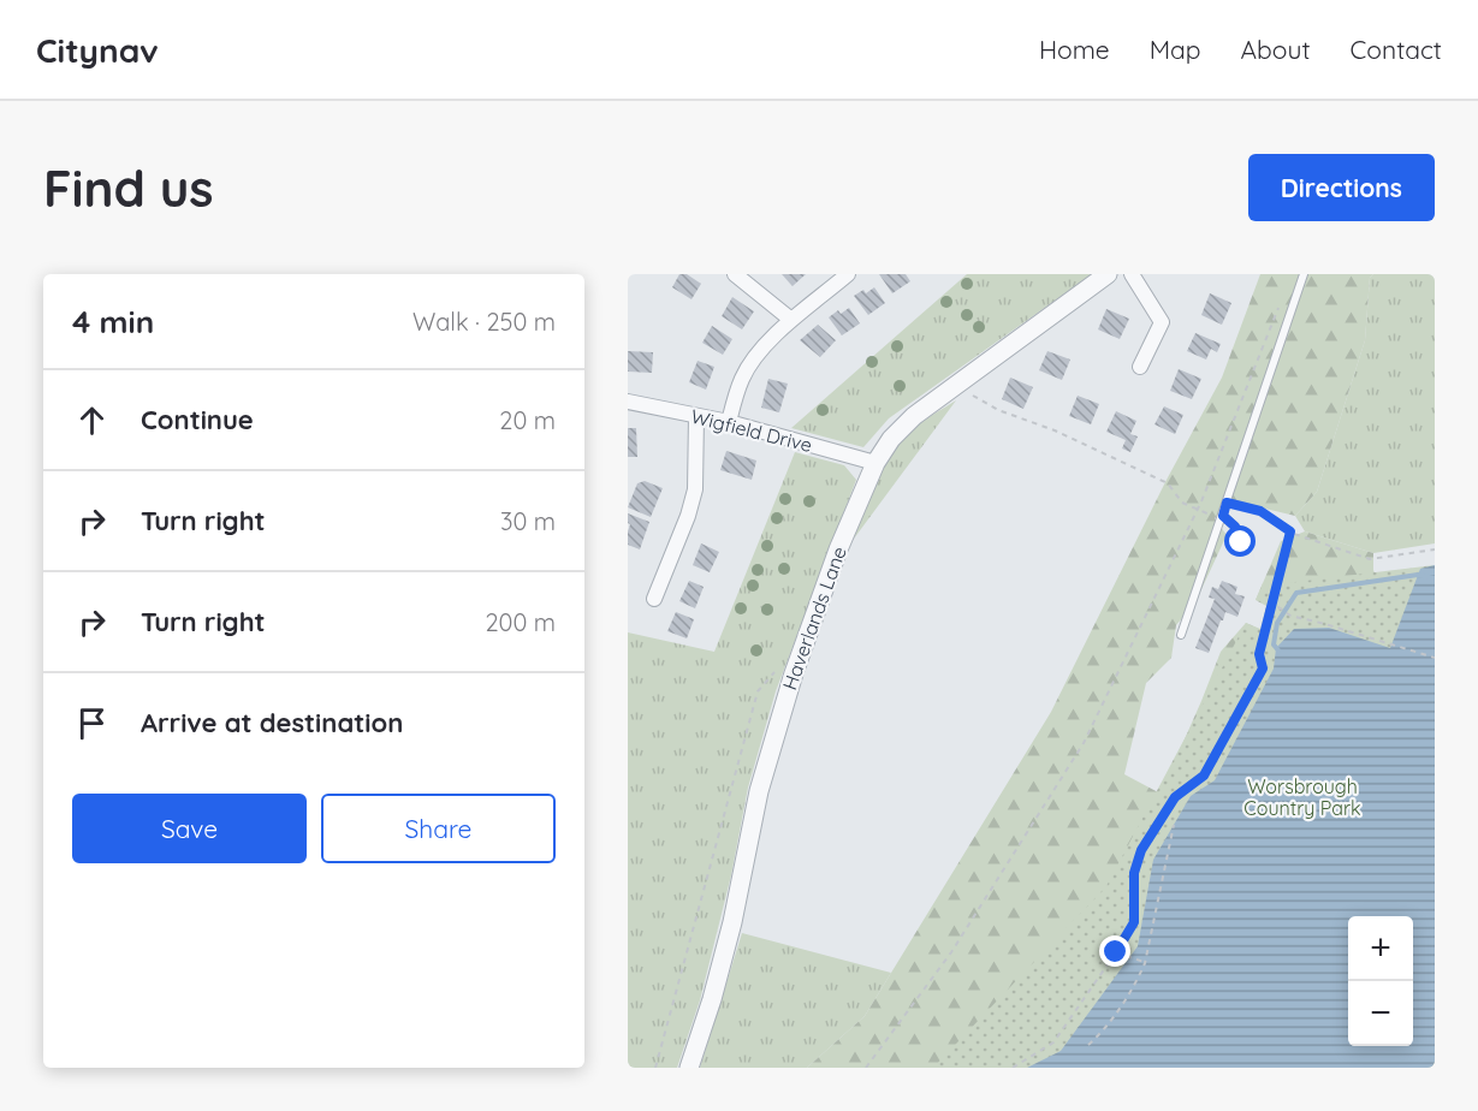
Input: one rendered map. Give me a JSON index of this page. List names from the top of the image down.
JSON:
{
  "streets": {
    "street": ["Wigfield Drive", "Haverlands Lane"]
  },
  "crossings": [
    ["Wigfield Drive", "Haverlands Lane"]
  ],
  "parks": ["Worsbrough Country Park"],
  "page": {
    "header": "Citynav",
    "nav": [
      "Home",
      "Map",
      "About",
      "Contact"
    ],
    "buttons": [
      "Directions",
      ["Save", "Share"]
    ],
    "title": "Find us",
    "heading": ["4 min", "Walk · 250 m"],
    "list": [
      ["Continue", "20 m"],
      ["Turn right", "30 m"],
      ["Turn right", "200 m"],
      "Arrive at destination"
    ],
    "map_buttons": ["+", "−"]
  }
}
